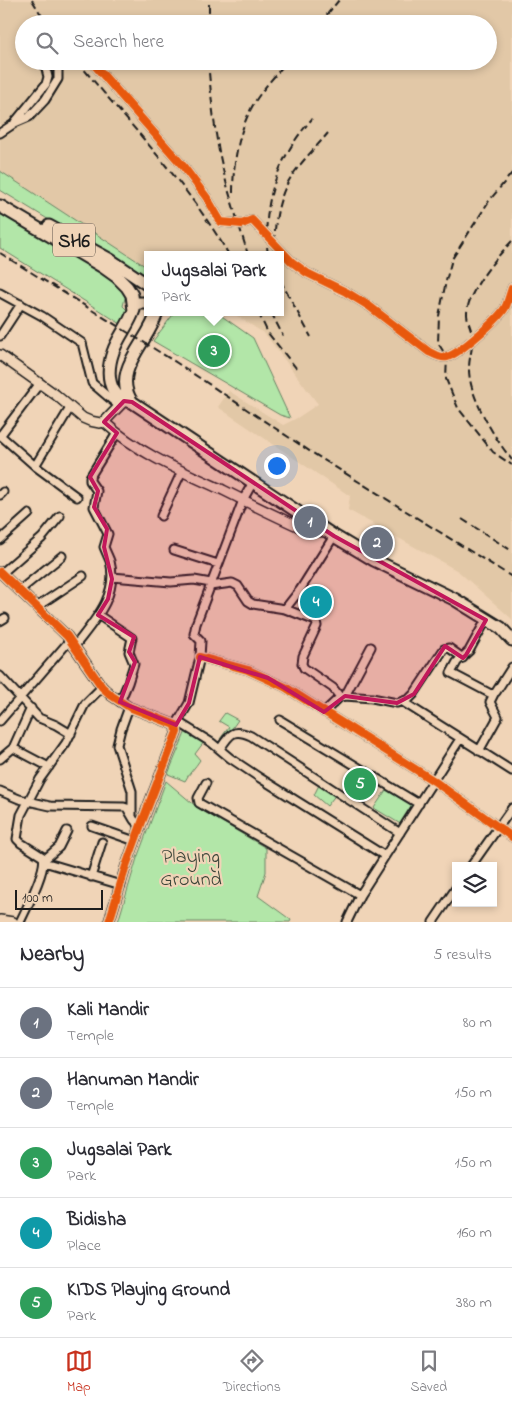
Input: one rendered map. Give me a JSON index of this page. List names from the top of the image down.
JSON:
{
  "streets": {
    "main road": ["SH6"]
  },
  "parks": ["Playing Ground"],
  "scale_bar": "100 m",
  "page": {
    "search": "Search here",
    "popup": ["Jugsalai Park", "Park"],
    "pins": [
      "3",
      "1",
      "2",
      "4",
      "5"
    ],
    "scale": "100 m",
    "heading": ["Nearby", "5 results"],
    "list": [
      {
        "mark": "1",
        "name": "Kali Mandir",
        "note": "Temple",
        "value": "80 m"
      },
      {
        "mark": "2",
        "name": "Hanuman Mandir",
        "note": "Temple",
        "value": "150 m"
      },
      {
        "mark": "3",
        "name": "Jugsalai Park",
        "note": "Park",
        "value": "150 m"
      },
      {
        "mark": "4",
        "name": "Bidisha",
        "note": "Place",
        "value": "160 m"
      },
      {
        "mark": "5",
        "name": "KIDS Playing Ground",
        "note": "Park",
        "value": "380 m"
      }
    ],
    "nav": ["Map", "Directions", "Saved"]
  }
}
